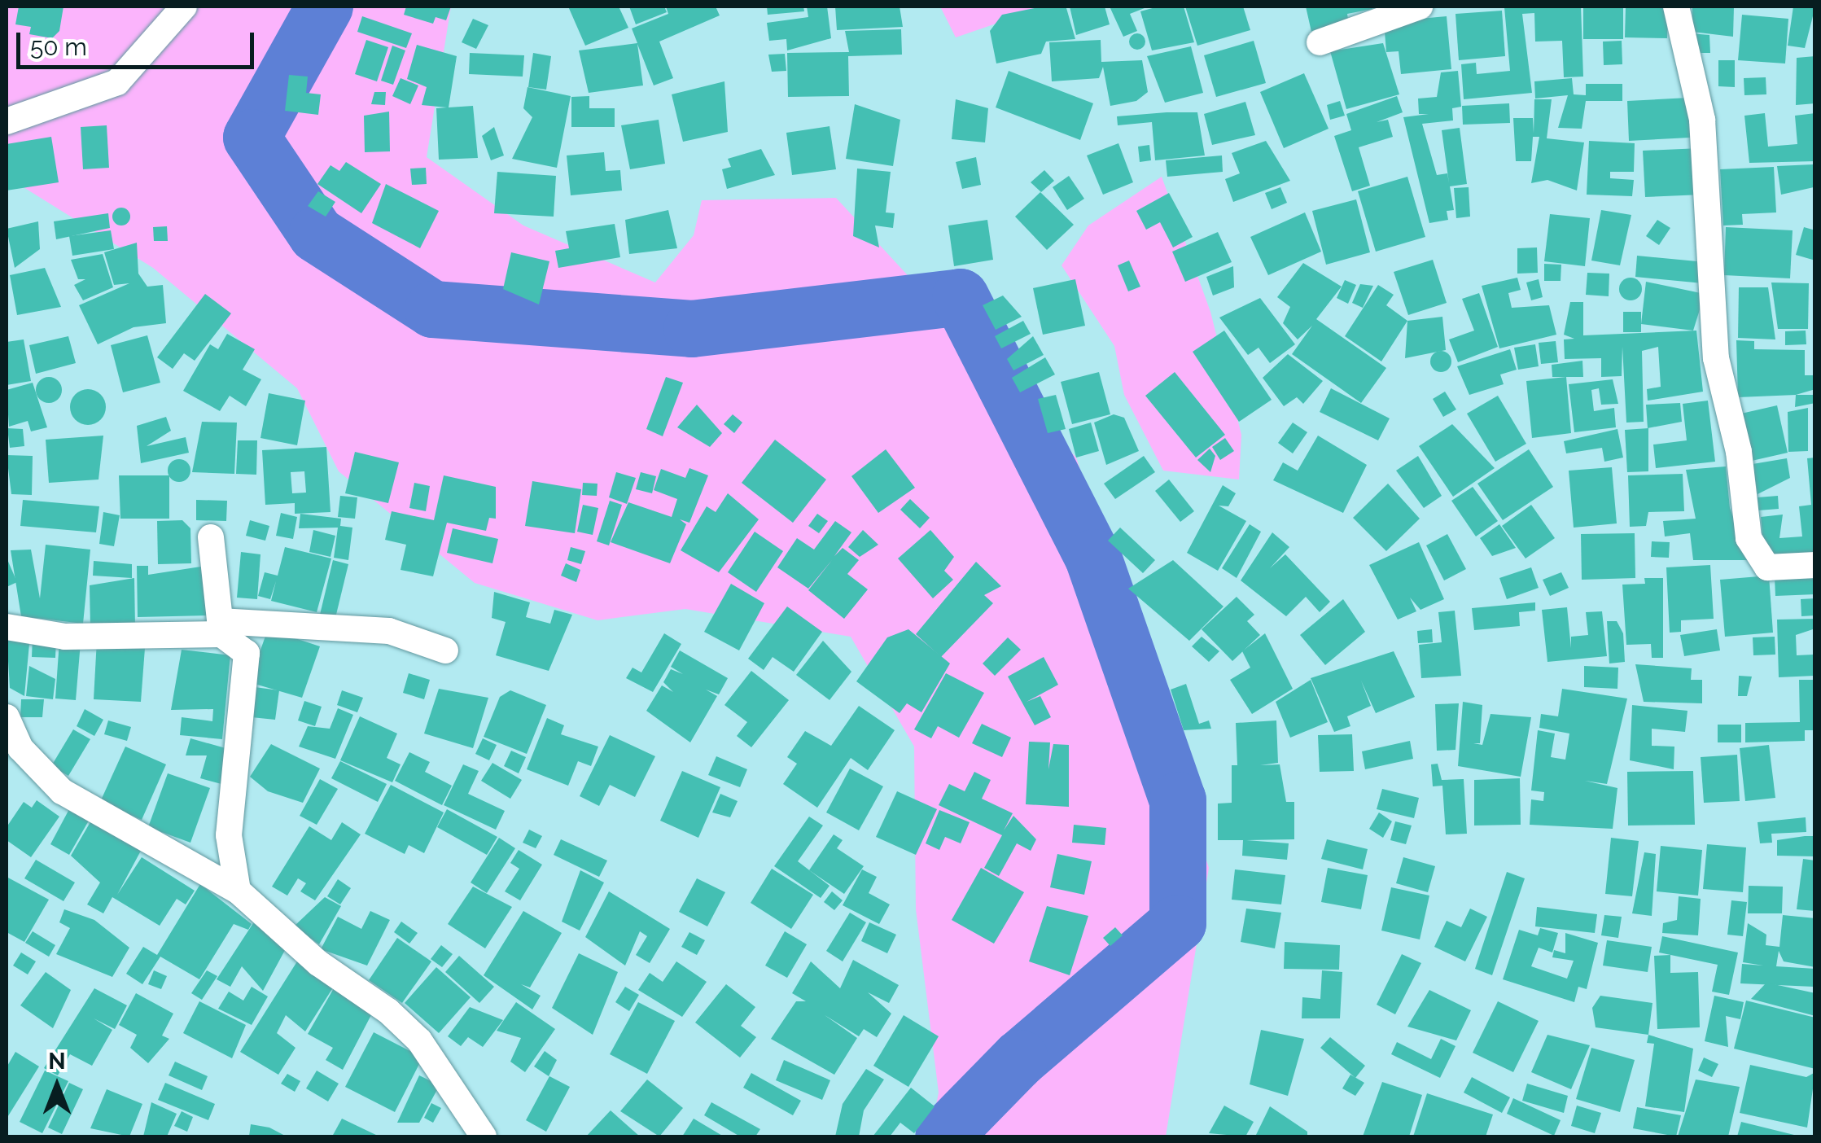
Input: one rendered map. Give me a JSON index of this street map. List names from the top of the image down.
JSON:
{
  "scale_bar": "50 m",
  "north": "top"
}
